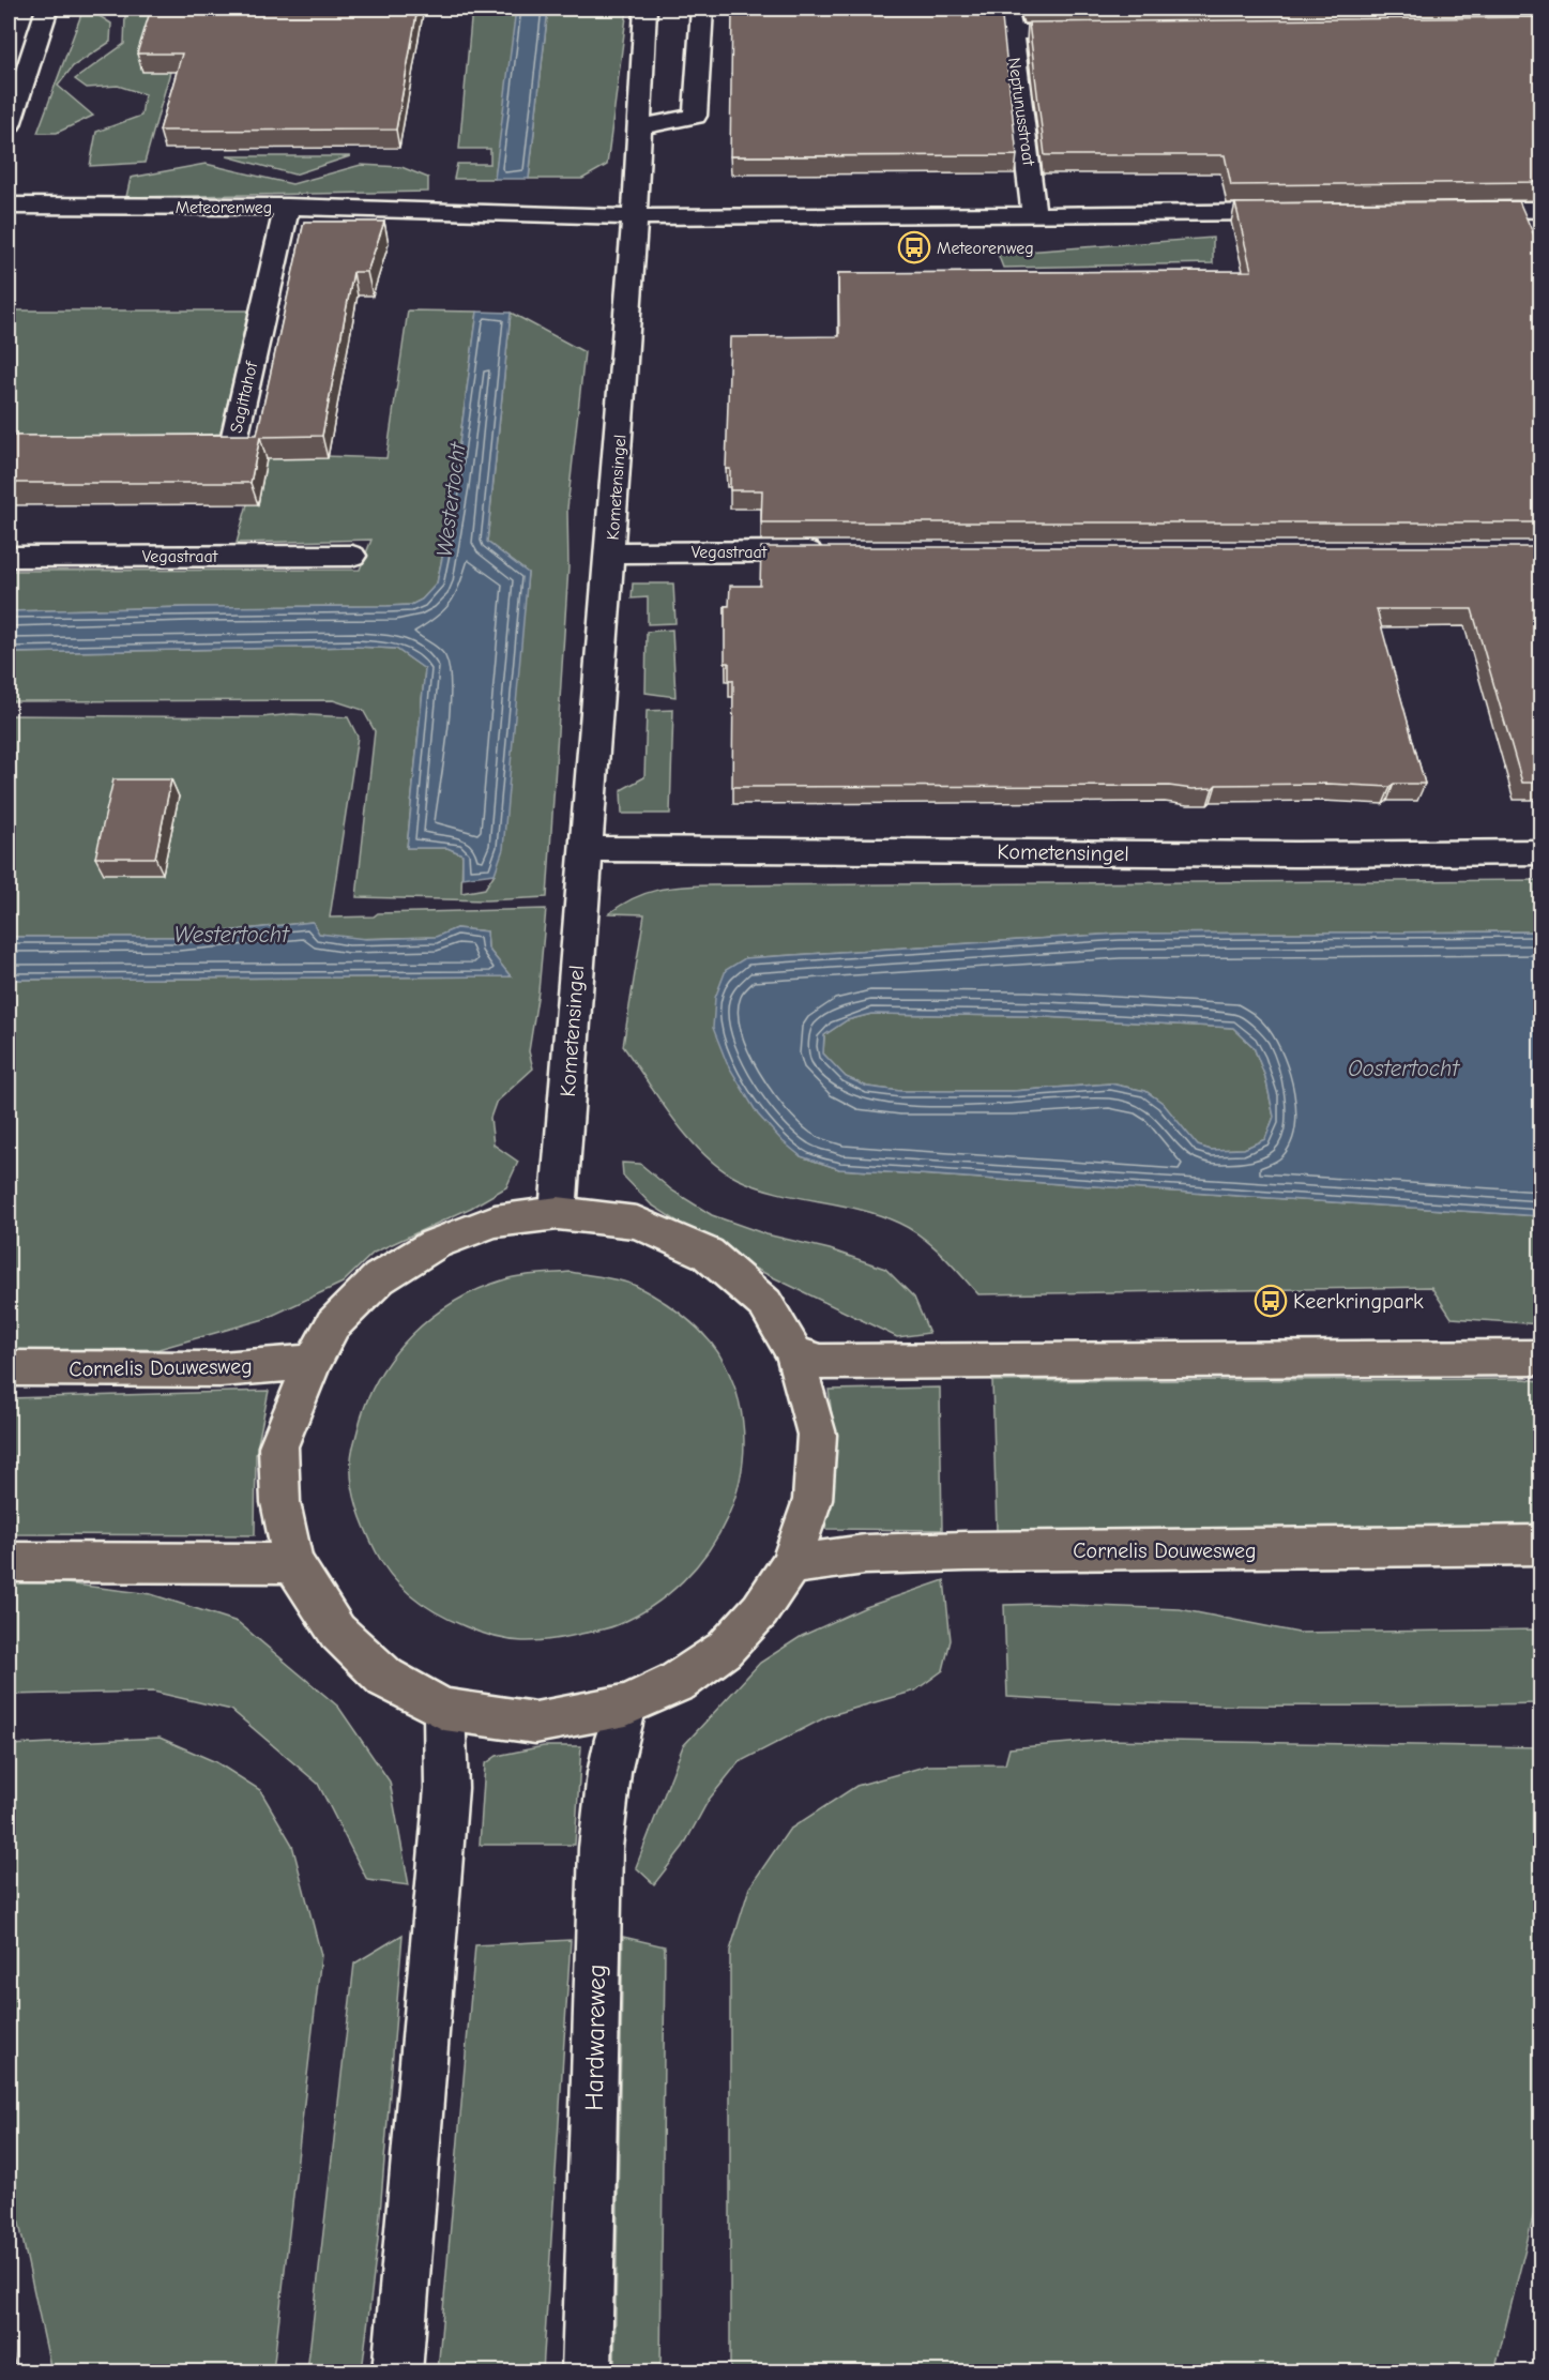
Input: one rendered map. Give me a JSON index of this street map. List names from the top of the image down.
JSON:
{
  "streets": {
    "main road": ["Cornelis Douwesweg"],
    "street": [
      "Neptunusstraat",
      "Meteorenweg",
      "Sagittahof",
      "Kometensingel",
      "Vegastraat",
      "Hardwareweg"
    ]
  },
  "crossings": [
    ["Neptunusstraat", "Meteorenweg"],
    ["Meteorenweg", "Sagittahof"],
    ["Meteorenweg", "Kometensingel"],
    ["Kometensingel", "Vegastraat"]
  ],
  "water": ["Westertocht", "Oostertocht"],
  "places": {
    "bus stop": ["Meteorenweg", "Keerkringpark"]
  }
}
